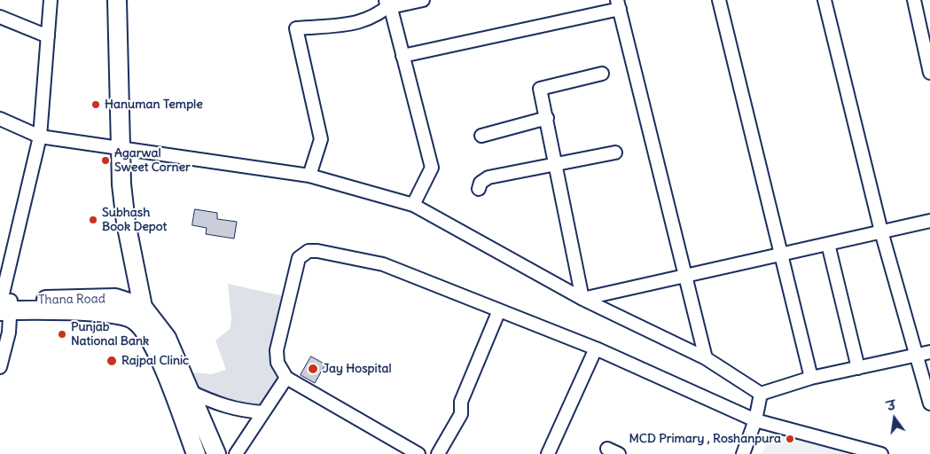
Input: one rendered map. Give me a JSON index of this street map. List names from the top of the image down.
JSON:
{
  "streets": {
    "main road": ["Thana Road"]
  },
  "places": [
    "Hanuman Temple",
    "Agarwal Sweet Corner",
    "Subhash Book Depot",
    "Punjab National Bank",
    "Rajpal Clinic",
    "Jay Hospital",
    "MCD Primary , Roshanpura"
  ],
  "north": "top"
}
